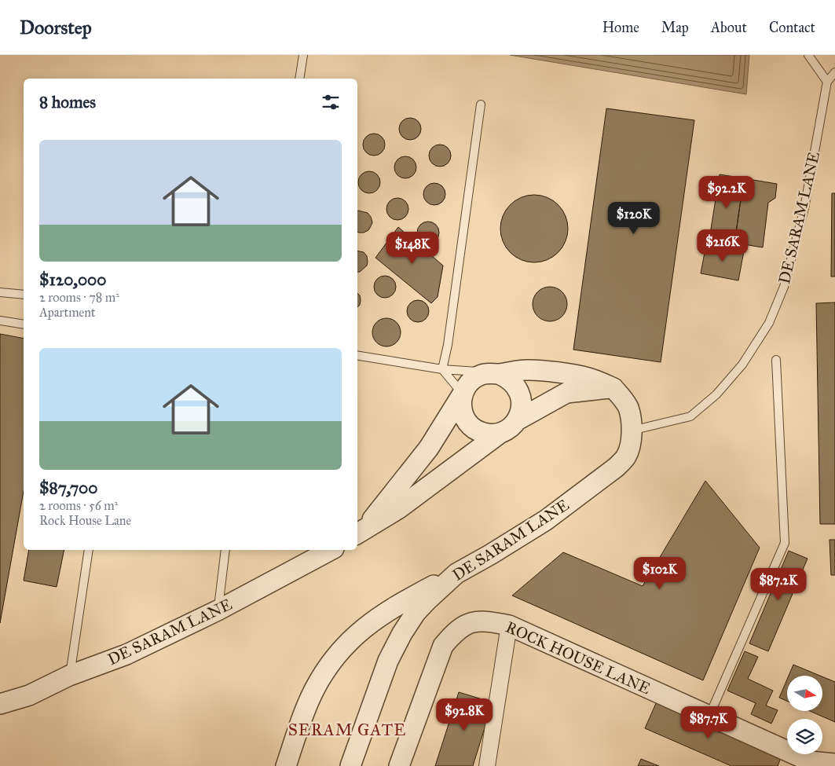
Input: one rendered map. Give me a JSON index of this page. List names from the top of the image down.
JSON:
{
  "streets": {
    "street": ["DE SARAM LANE", "ROCK HOUSE LANE"]
  },
  "districts": ["SERAM GATE"],
  "north": "right",
  "page": {
    "header": "Doorstep",
    "nav": [
      "Home",
      "Map",
      "About",
      "Contact"
    ],
    "heading": "8 homes",
    "list": [
      {
        "name": "$120,000",
        "note": "2 rooms · 78 m² · Apartment"
      },
      {
        "name": "$87,700",
        "note": "2 rooms · 56 m² · Rock House Lane"
      }
    ],
    "price": [
      "$92.2K",
      "$120K",
      "$216K",
      "$148K",
      "$102K",
      "$87.2K",
      "$92.8K",
      "$87.7K"
    ]
  }
}
